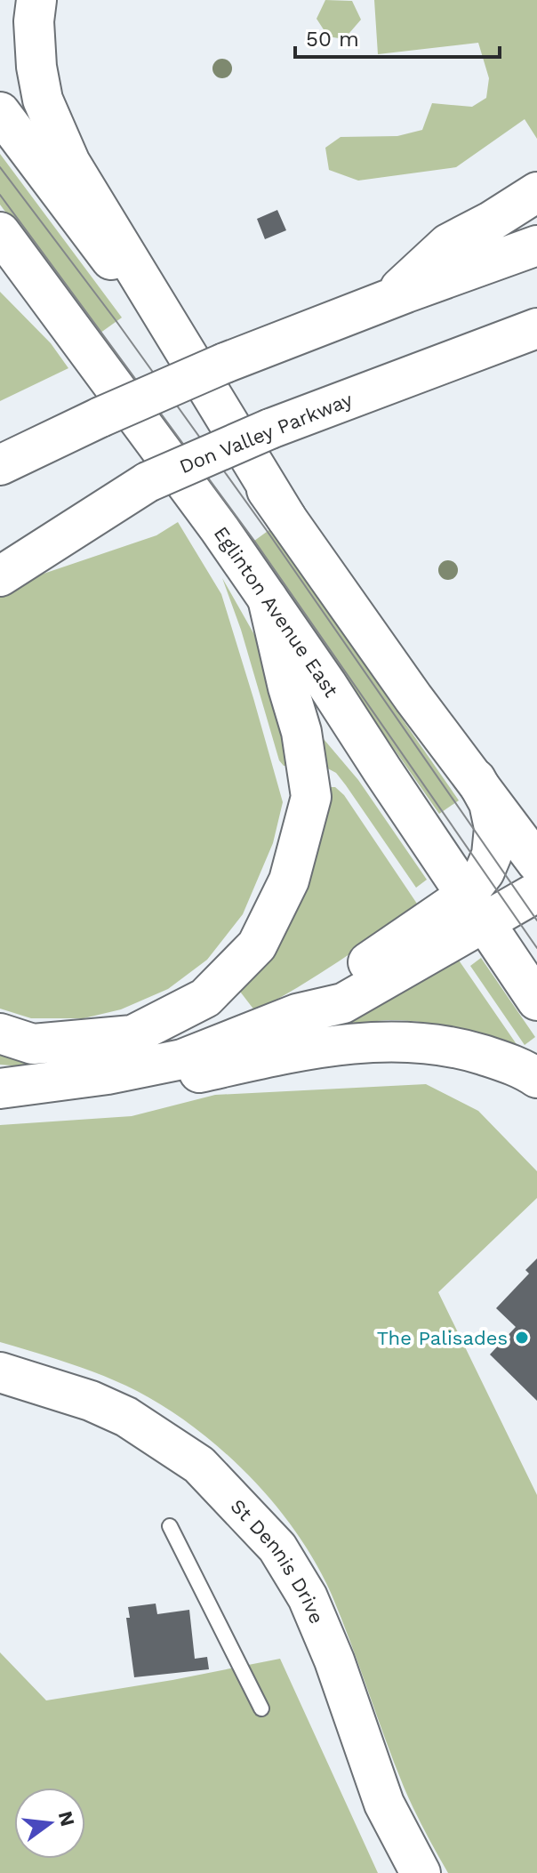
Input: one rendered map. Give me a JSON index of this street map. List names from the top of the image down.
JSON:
{
  "streets": {
    "main road": ["Don Valley Parkway", "Eglinton Avenue East", "St Dennis Drive"]
  },
  "places": ["The Palisades"],
  "scale_bar": "50 m",
  "north": "right"
}
